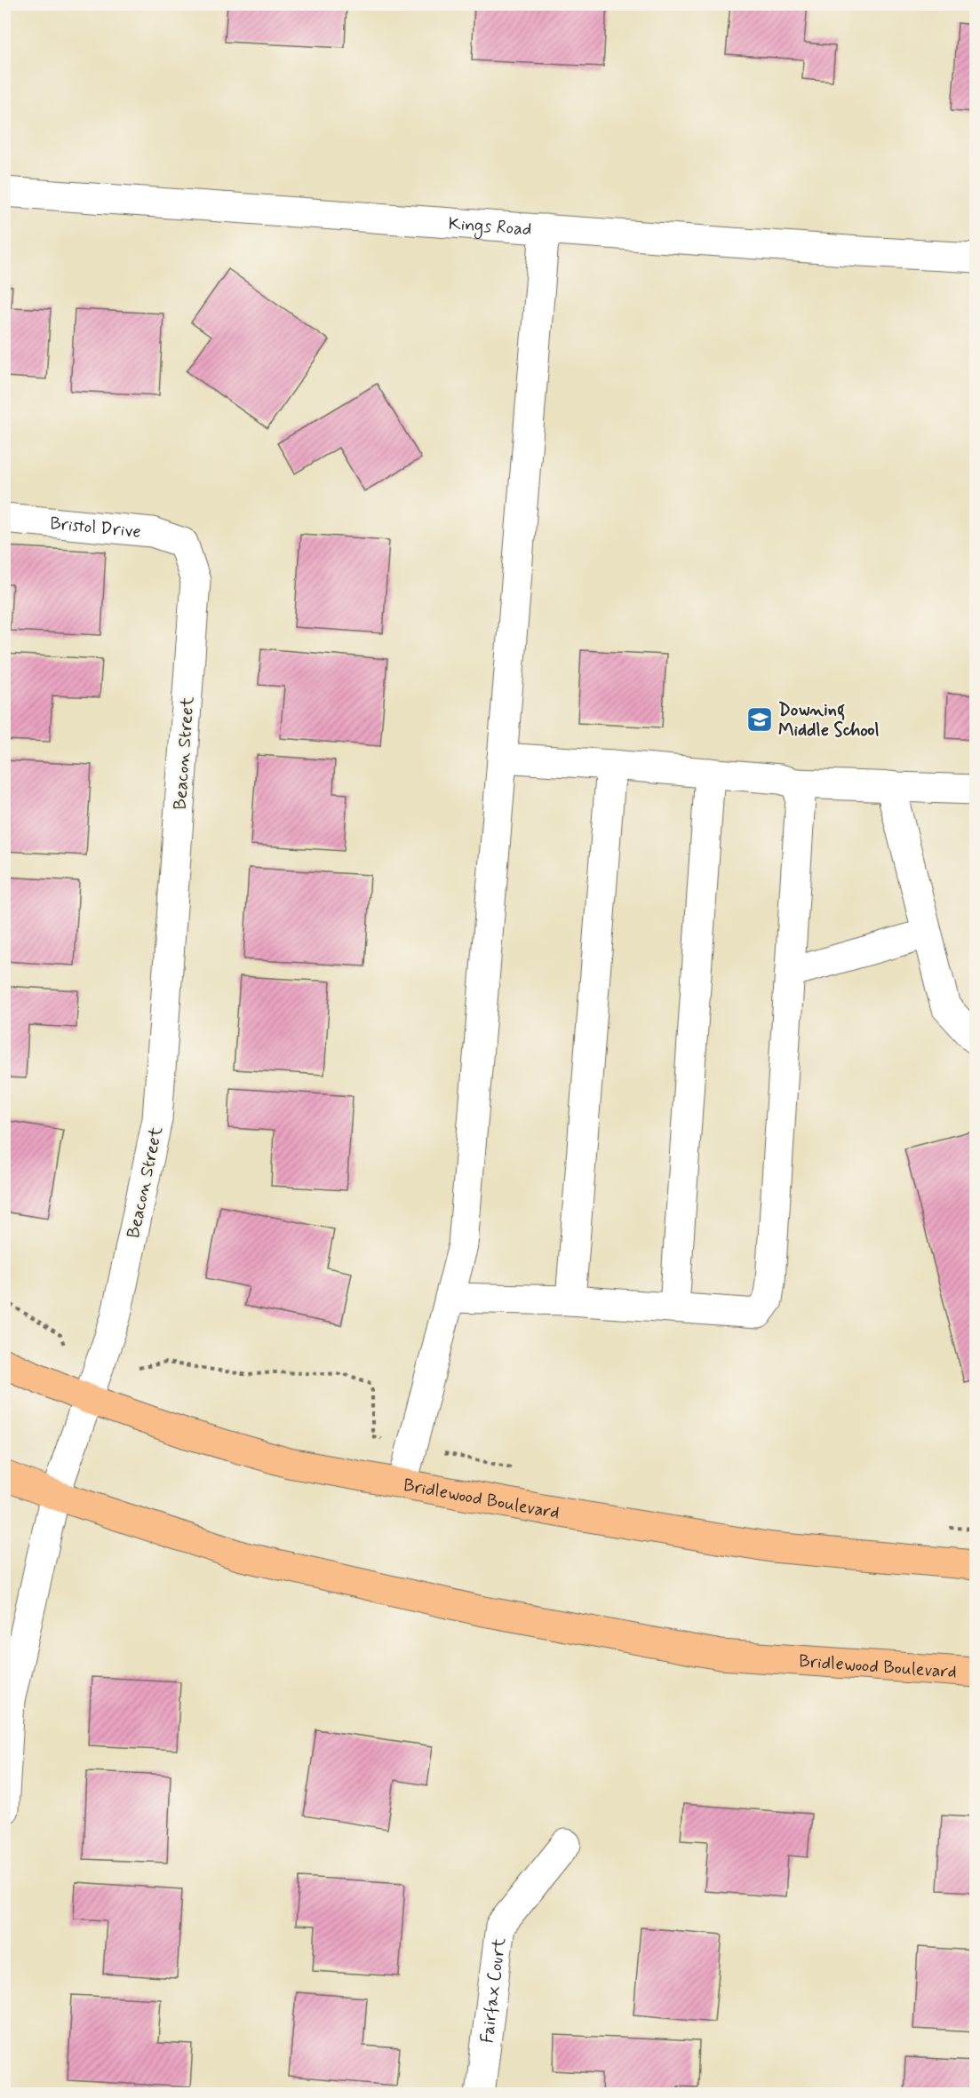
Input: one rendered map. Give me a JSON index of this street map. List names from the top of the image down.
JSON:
{
  "streets": {
    "main road": ["Bridlewood Boulevard"],
    "street": [
      "Kings Road",
      "Bristol Drive",
      "Beacon Street",
      "Fairfax Court"
    ]
  },
  "crossings": [
    ["Bristol Drive", "Beacon Street"],
    ["Beacon Street", "Bridlewood Boulevard"]
  ],
  "places": {
    "school or university": ["Downing Middle School"]
  }
}
